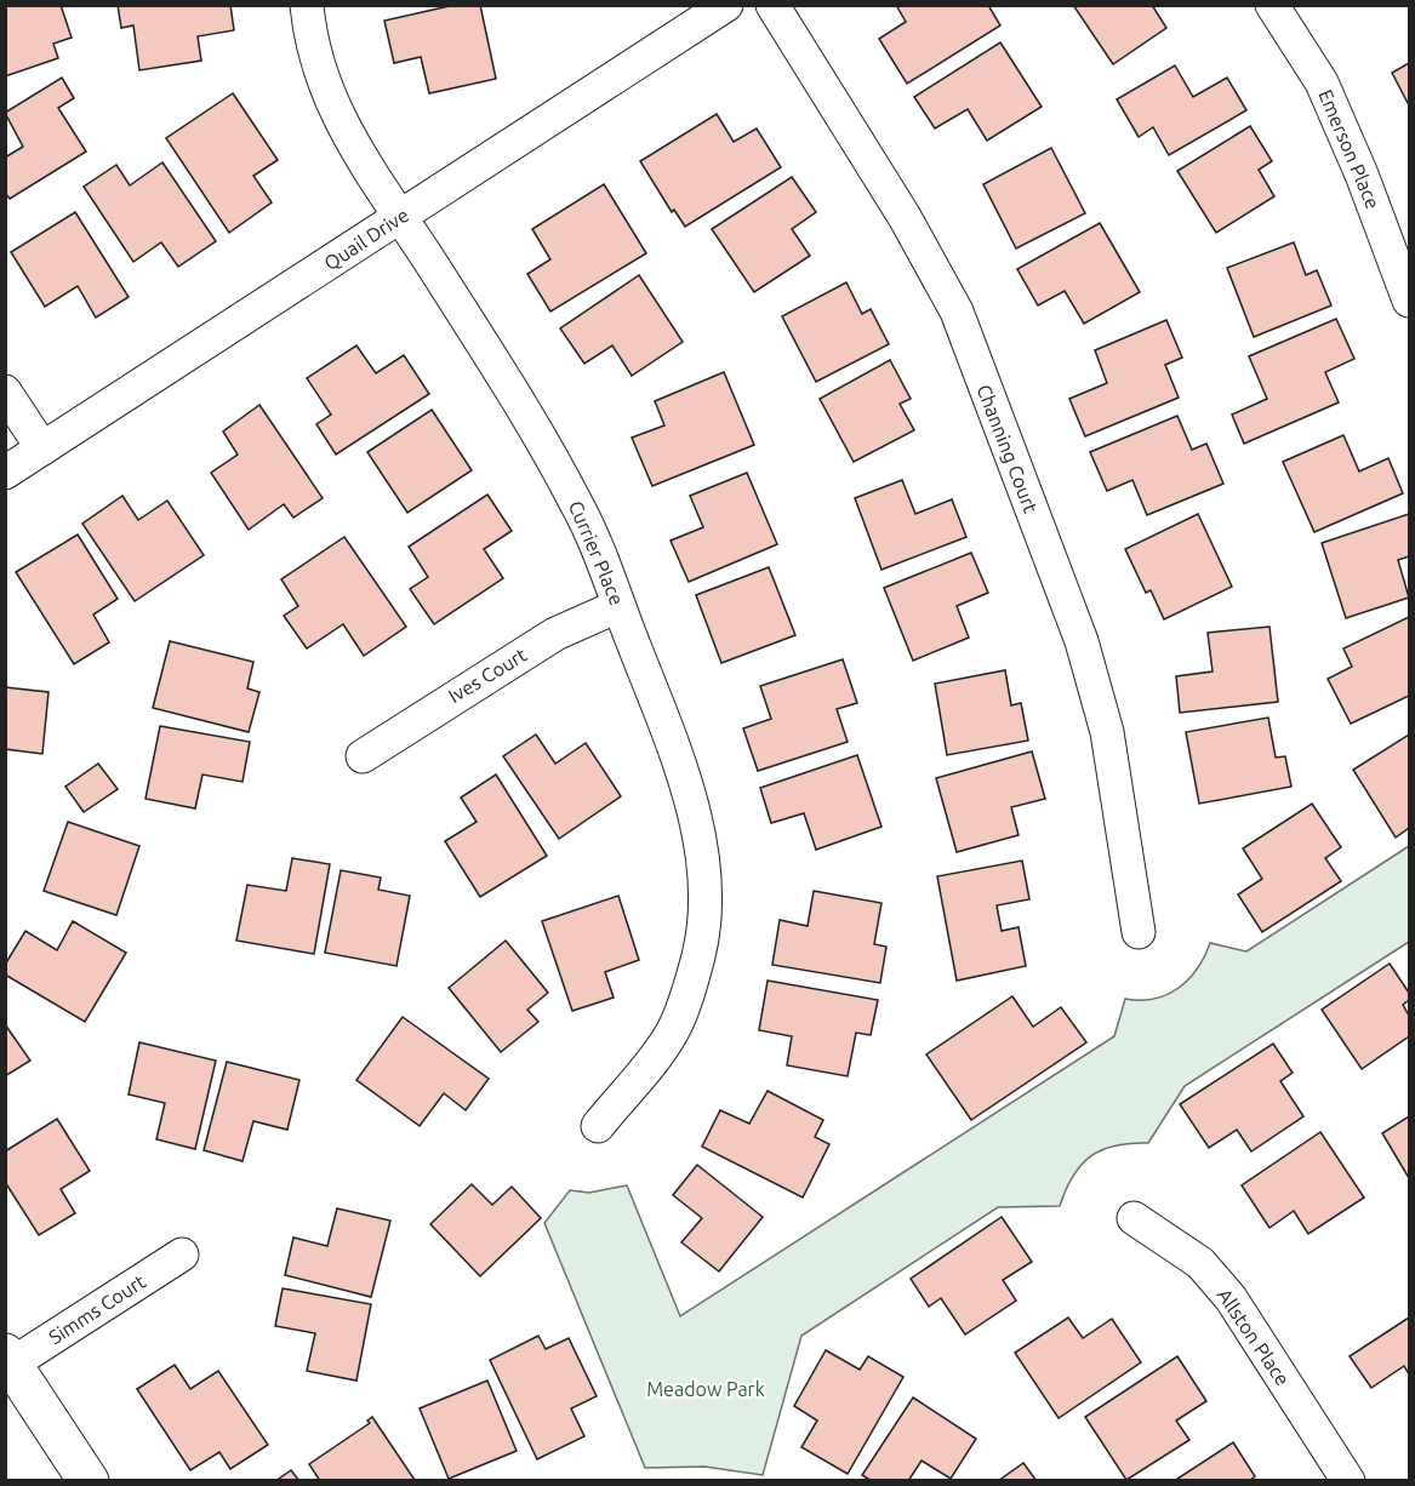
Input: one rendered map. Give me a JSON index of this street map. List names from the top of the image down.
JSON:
{
  "streets": {
    "street": [
      "Emerson Place",
      "Quail Drive",
      "Channing Court",
      "Currier Place",
      "Ives Court",
      "Simms Court",
      "Allston Place"
    ]
  },
  "crossings": [
    ["Quail Drive", "Currier Place"],
    ["Currier Place", "Ives Court"]
  ],
  "parks": ["Meadow Park"]
}
